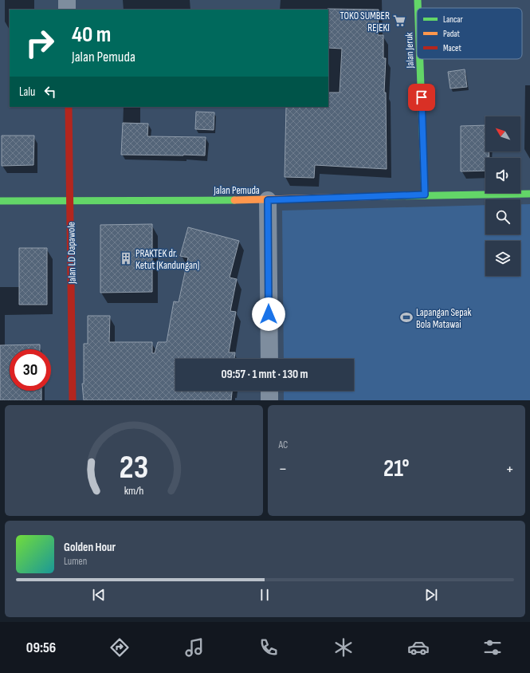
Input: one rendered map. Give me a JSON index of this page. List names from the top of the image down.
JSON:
{
  "streets": {
    "street": ["Jalan Jeruk", "Jalan Pemuda", "Jalan LD Dapawole"]
  },
  "crossings": [
    ["Jalan Jeruk", "Jalan Pemuda"],
    ["Jalan Pemuda", "Jalan LD Dapawole"]
  ],
  "places": {
    "supermarket": ["TOKO SUMBER REJEKI"],
    "building": ["PRAKTEK dr. Ketut (Kandungan)"],
    "sports": ["Lapangan Sepak Bola Matawai"]
  },
  "legend": ["Lancar", "Padat", "Macet"],
  "north": "top left",
  "page": {
    "turn": ["40 m", "Jalan Pemuda"],
    "then": "Lalu",
    "limit": "30",
    "trip": "09:57 · 1 mnt · 130 m",
    "tile": "AC",
    "heat": ["−", "21°", "+"],
    "song": ["Golden Hour", "Lumen"],
    "tabs": "09:56",
    "gauge": ["23", "km/h"]
  }
}
